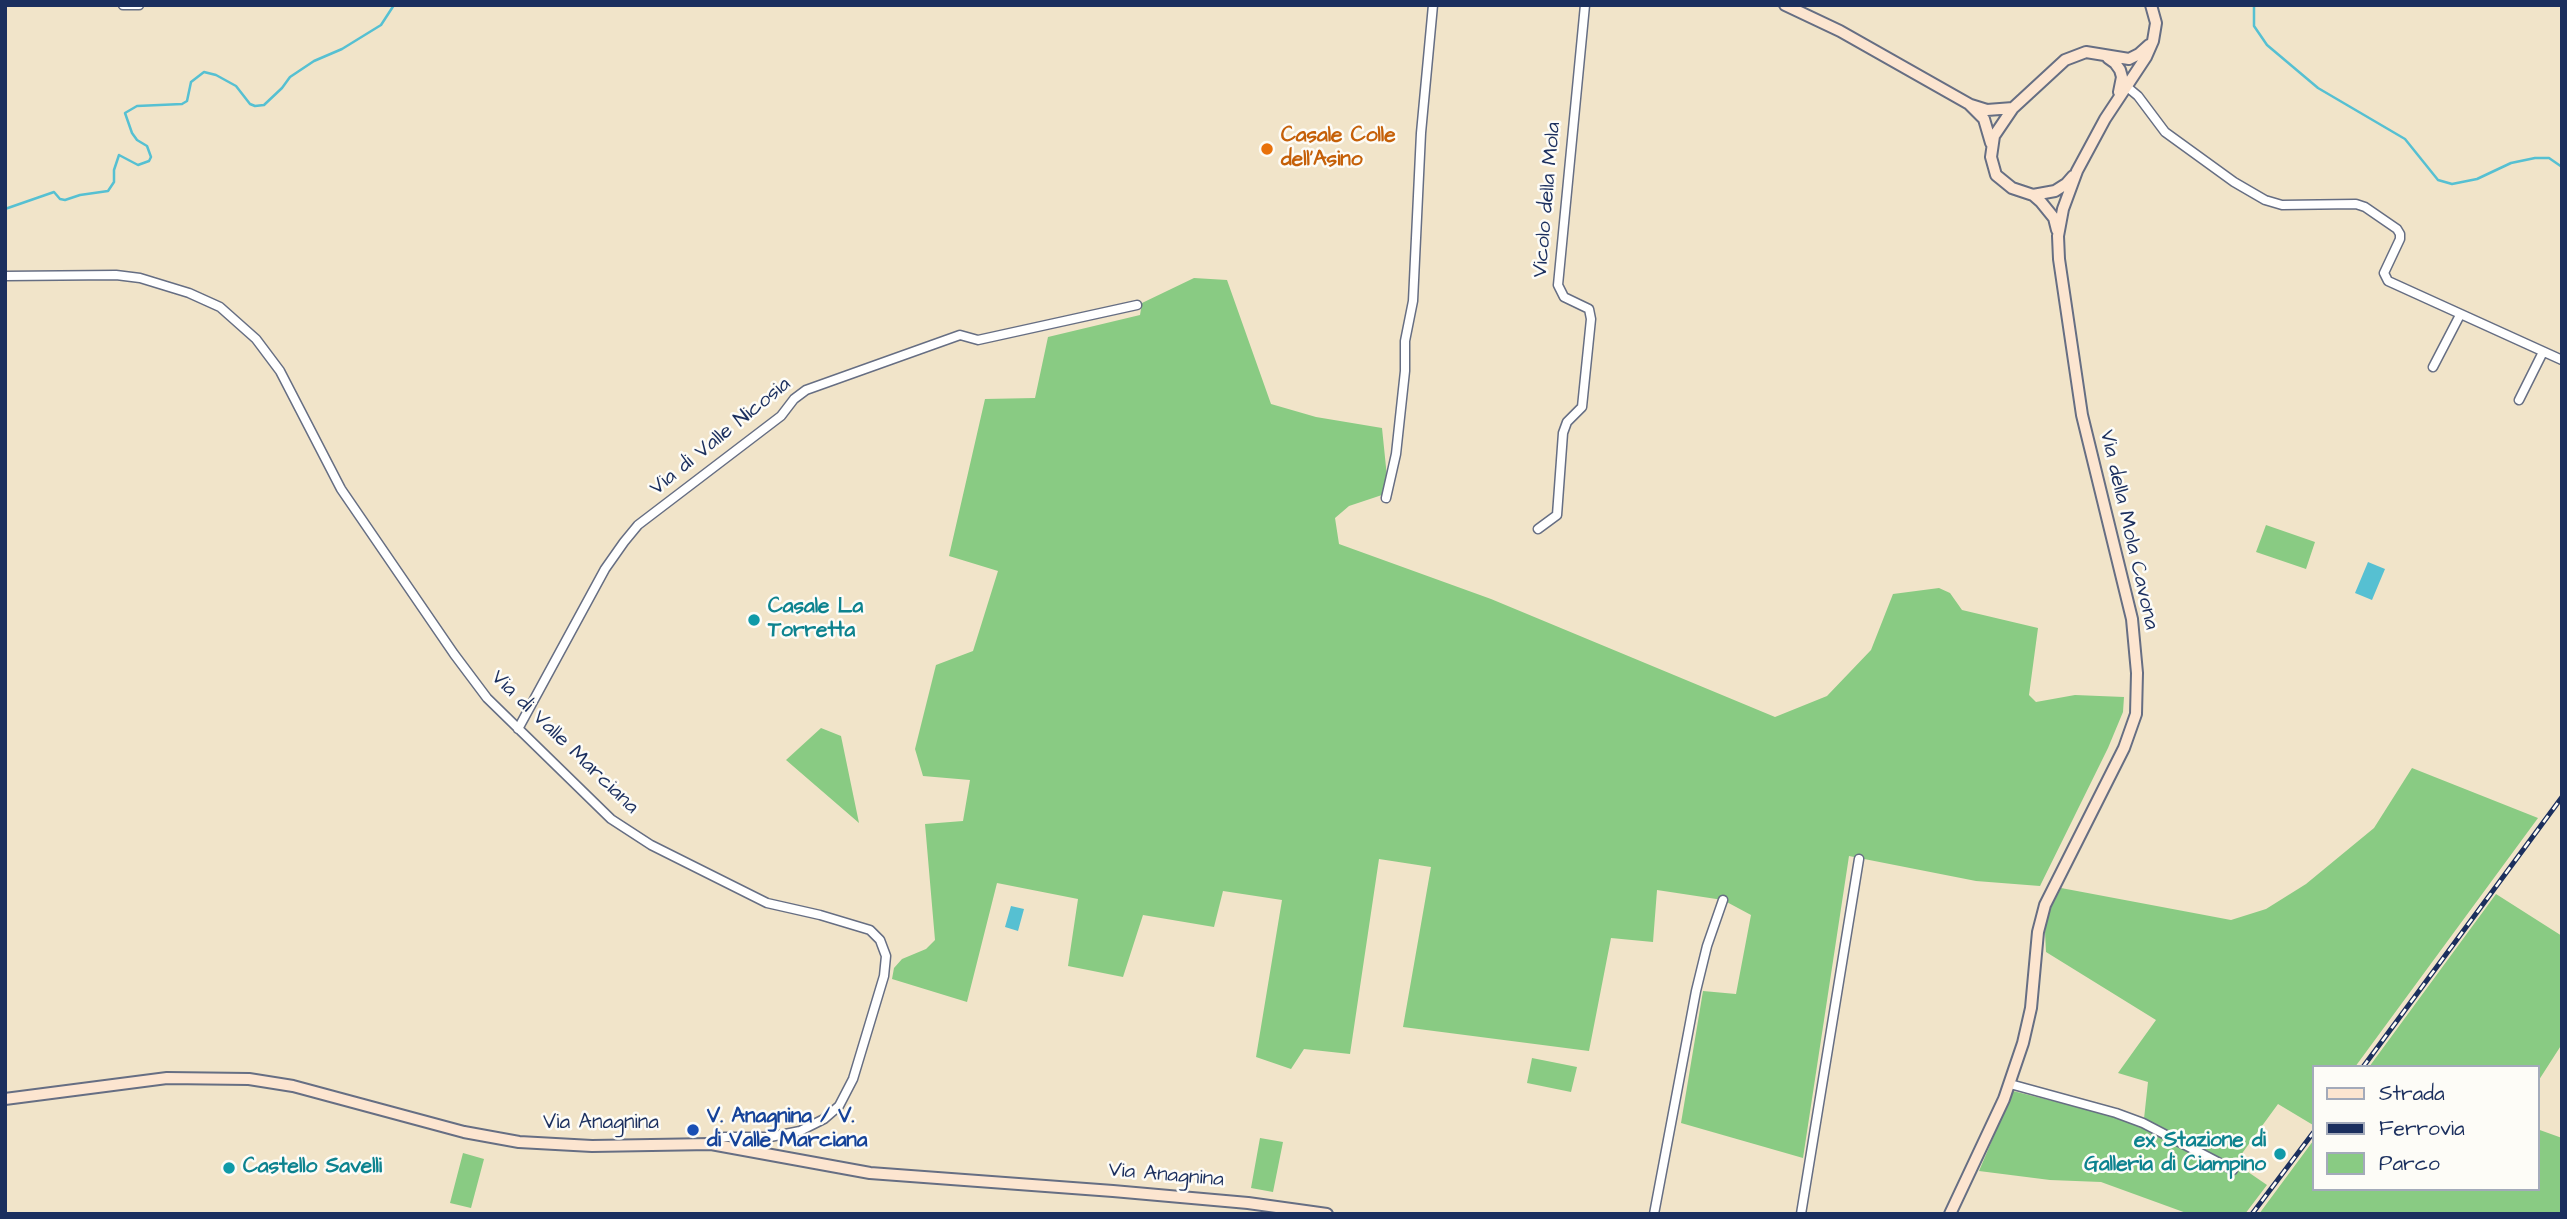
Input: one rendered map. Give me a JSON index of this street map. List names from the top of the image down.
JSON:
{
  "streets": {
    "main road": ["Via della Mola Cavona", "Via Anagnina"],
    "street": ["Vicolo della Mola", "Via di Valle Nicosia", "Via di Valle Marciana"]
  },
  "crossings": [
    ["Via di Valle Nicosia", "Via di Valle Marciana"],
    ["Via di Valle Marciana", "Via Anagnina"]
  ],
  "places": [
    "Casale Colle dell'Asino",
    "Casale La Torretta",
    "V. Anagnina / V. di Valle Marciana",
    "ex Stazione di Galleria di Ciampino",
    "Castello Savelli"
  ],
  "legend": ["Strada", "Ferrovia", "Parco"]
}
